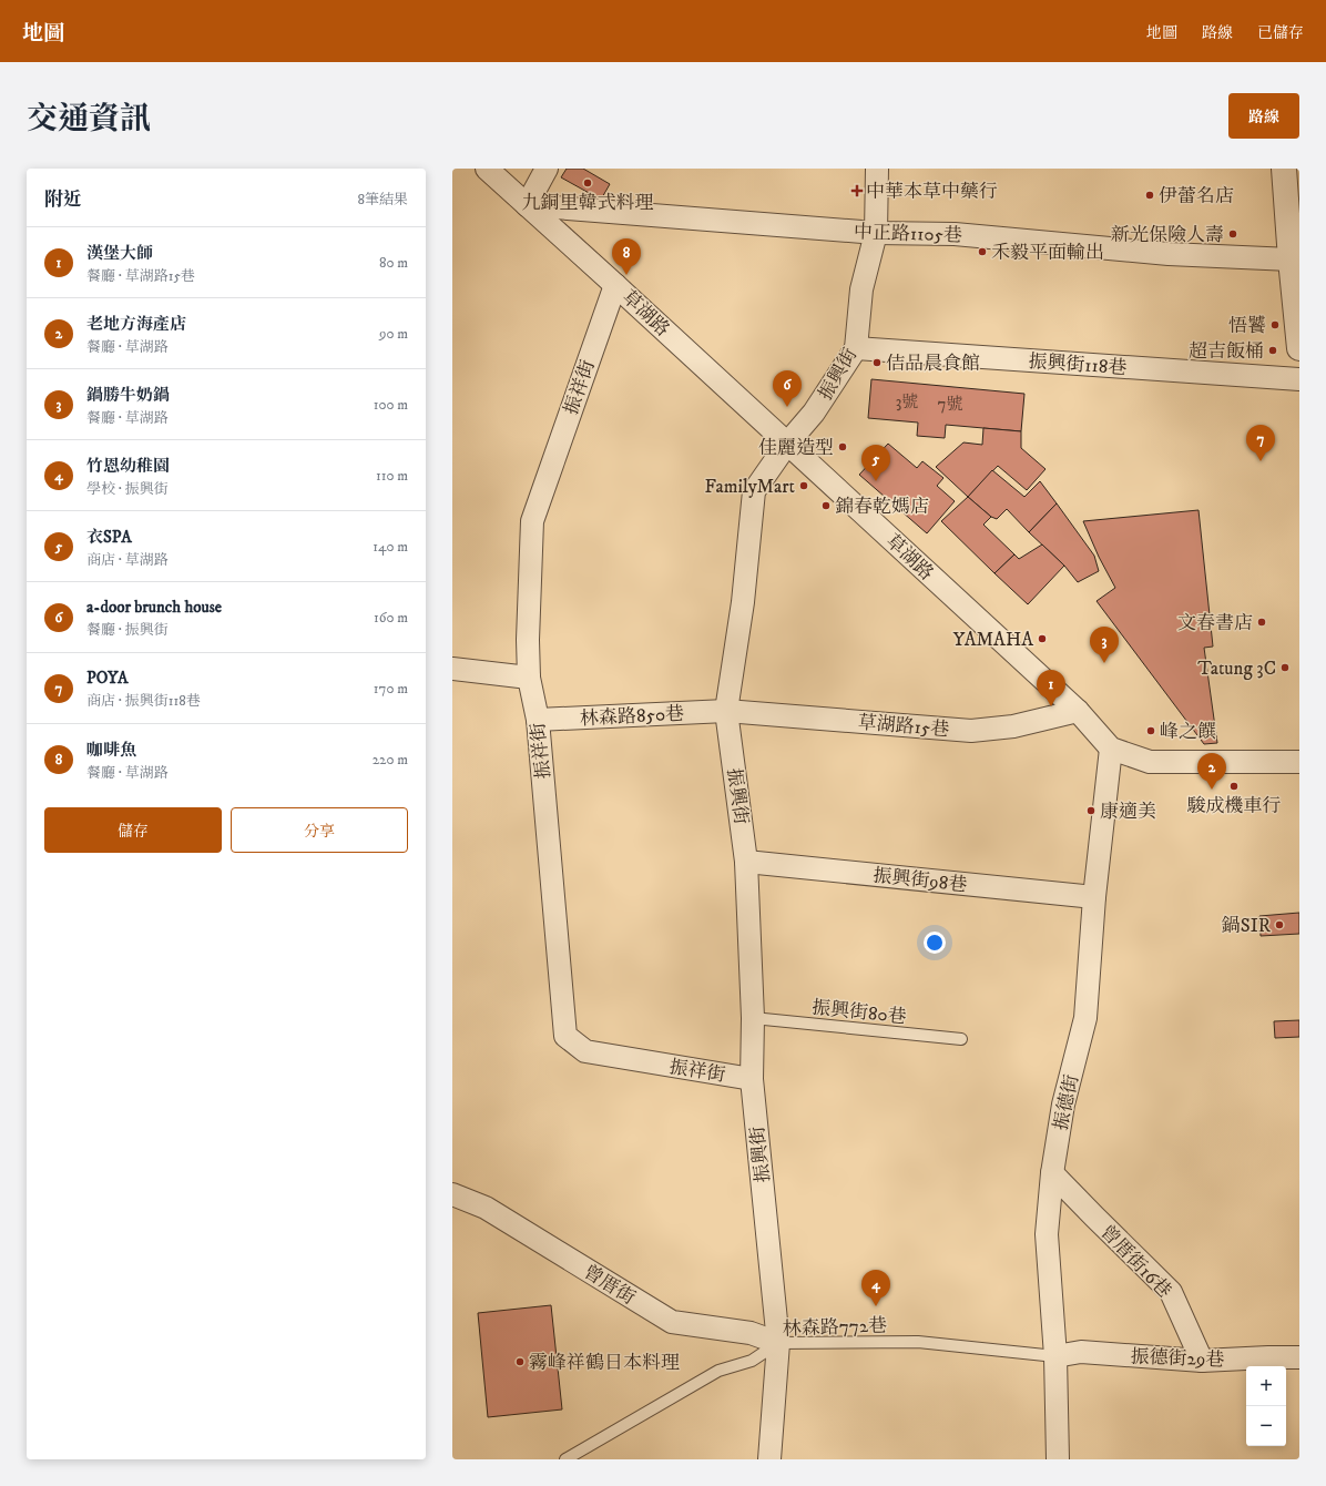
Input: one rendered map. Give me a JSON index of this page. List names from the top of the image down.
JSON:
{
  "streets": {
    "street": [
      "中正路1105巷",
      "草湖路",
      "振興街118巷",
      "振興街",
      "振祥街",
      "林森路850巷",
      "草湖路15巷",
      "振興街98巷",
      "振德街",
      "曾厝街16巷",
      "曾厝街",
      "振德街29巷"
    ],
    "lane": ["振興街80巷", "林森路772巷"]
  },
  "crossings": [
    ["中正路1105巷", "草湖路"],
    ["中正路1105巷", "振興街"],
    ["草湖路", "振興街"],
    ["草湖路", "振祥街"],
    ["草湖路", "草湖路15巷"],
    ["草湖路", "振德街"],
    ["振興街118巷", "振興街"],
    ["振興街", "振祥街"],
    ["振興街", "林森路850巷"],
    ["振興街", "草湖路15巷"],
    ["振興街", "振興街98巷"],
    ["振興街", "振興街80巷"],
    ["振興街", "曾厝街"],
    ["振興街", "林森路772巷"],
    ["振祥街", "林森路850巷"],
    ["林森路850巷", "草湖路15巷"],
    ["振興街98巷", "振德街"],
    ["振德街", "曾厝街16巷"],
    ["振德街", "林森路772巷"],
    ["振德街", "振德街29巷"],
    ["曾厝街16巷", "振德街29巷"],
    ["曾厝街", "林森路772巷"],
    ["林森路772巷", "振德街29巷"]
  ],
  "places": {
    "other": [
      "九銅里韓式料理",
      "伊蕾名店",
      "新光保險人壽",
      "禾毅平面輸出",
      "悟饕",
      "超吉飯桶",
      "佶品晨食館",
      "佳麗造型",
      "FamilyMart",
      "錦春乾媽店",
      "文春書店",
      "YAMAHA",
      "Tatung 3C",
      "峰之饌",
      "駿成機車行",
      "康適美",
      "鍋SIR",
      "霧峰祥鶴日本料理"
    ],
    "health": ["中華本草中藥行"]
  },
  "house_numbers": ["3號", "7號"],
  "page": {
    "header": "地圖",
    "nav": ["地圖", "路線", "已儲存"],
    "title": "交通資訊",
    "buttons": [
      "路線",
      ["儲存", "分享"]
    ],
    "heading": ["附近", "8筆結果"],
    "list": [
      {
        "mark": "1",
        "name": "漢堡大師",
        "note": "餐廳 · 草湖路15巷",
        "value": "80 m"
      },
      {
        "mark": "2",
        "name": "老地方海產店",
        "note": "餐廳 · 草湖路",
        "value": "90 m"
      },
      {
        "mark": "3",
        "name": "鍋勝牛奶鍋",
        "note": "餐廳 · 草湖路",
        "value": "100 m"
      },
      {
        "mark": "4",
        "name": "竹恩幼稚園",
        "note": "學校 · 振興街",
        "value": "110 m"
      },
      {
        "mark": "5",
        "name": "衣SPA",
        "note": "商店 · 草湖路",
        "value": "140 m"
      },
      {
        "mark": "6",
        "name": "a-door brunch house",
        "note": "餐廳 · 振興街",
        "value": "160 m"
      },
      {
        "mark": "7",
        "name": "POYA",
        "note": "商店 · 振興街118巷",
        "value": "170 m"
      },
      {
        "mark": "8",
        "name": "咖啡魚",
        "note": "餐廳 · 草湖路",
        "value": "220 m"
      }
    ],
    "pins": [
      "8",
      "6",
      "7",
      "5",
      "3",
      "1",
      "2",
      "4"
    ],
    "map_buttons": ["+", "−"]
  }
}
